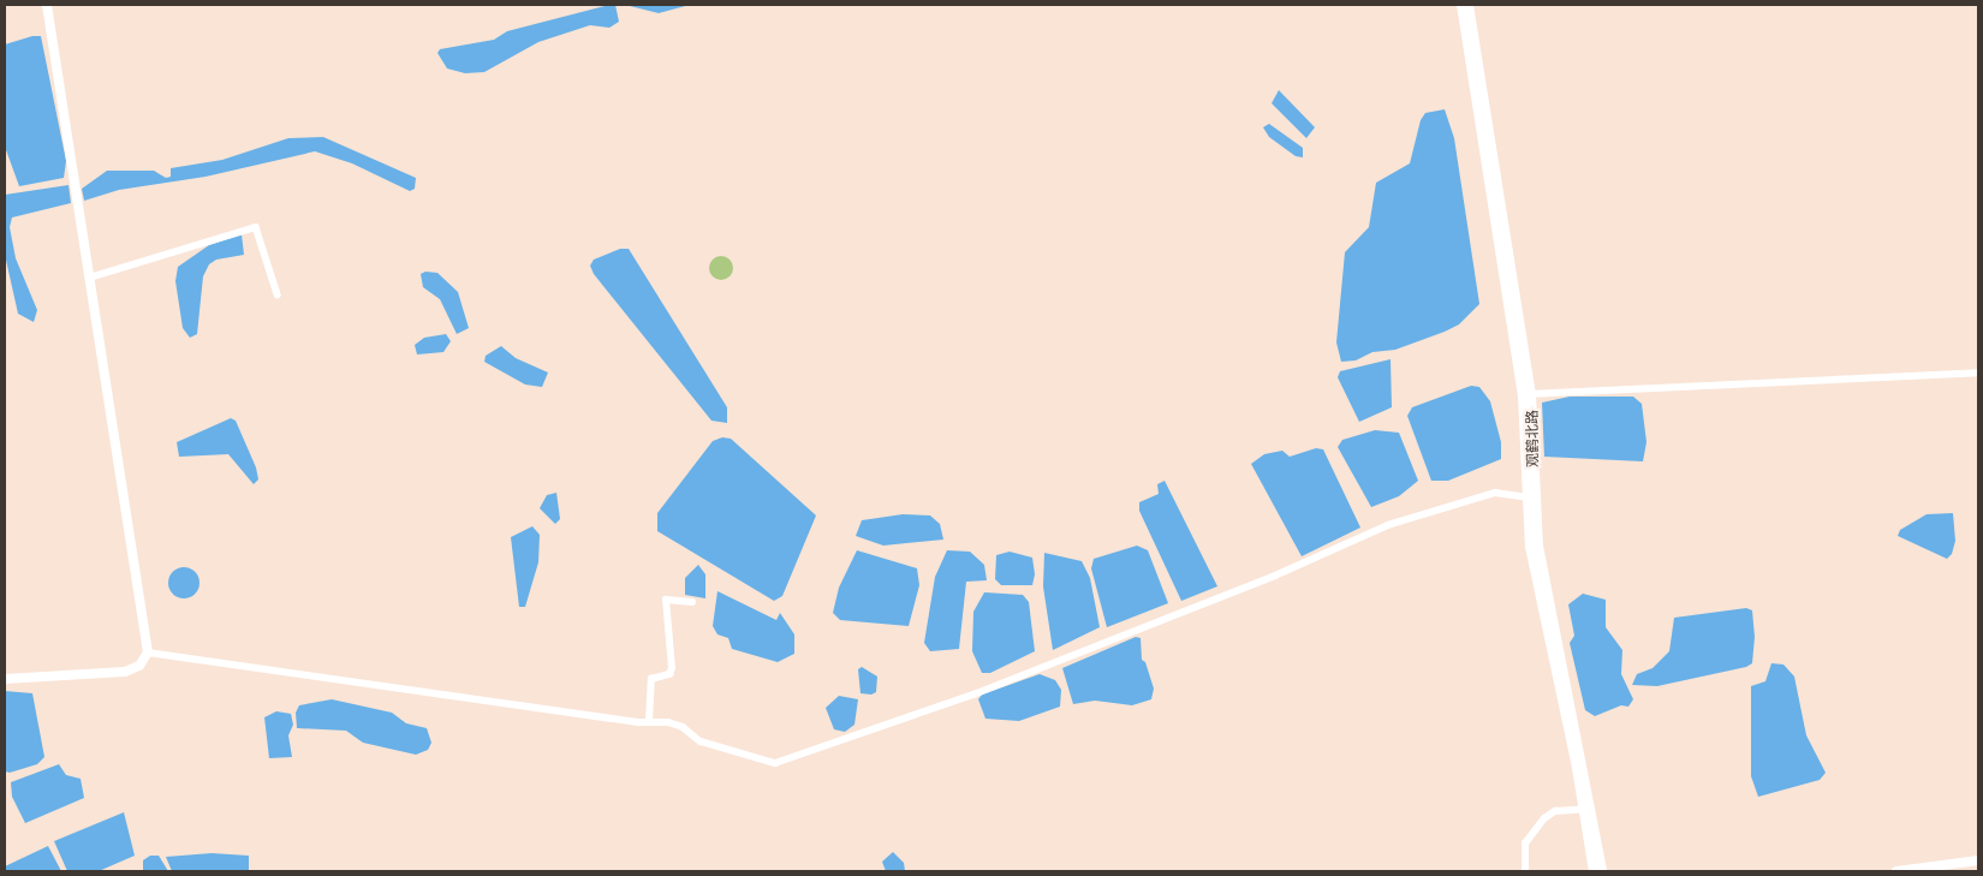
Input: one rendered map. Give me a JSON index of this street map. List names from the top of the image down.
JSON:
{
  "streets": {
    "street": ["观鹤北路"]
  }
}
